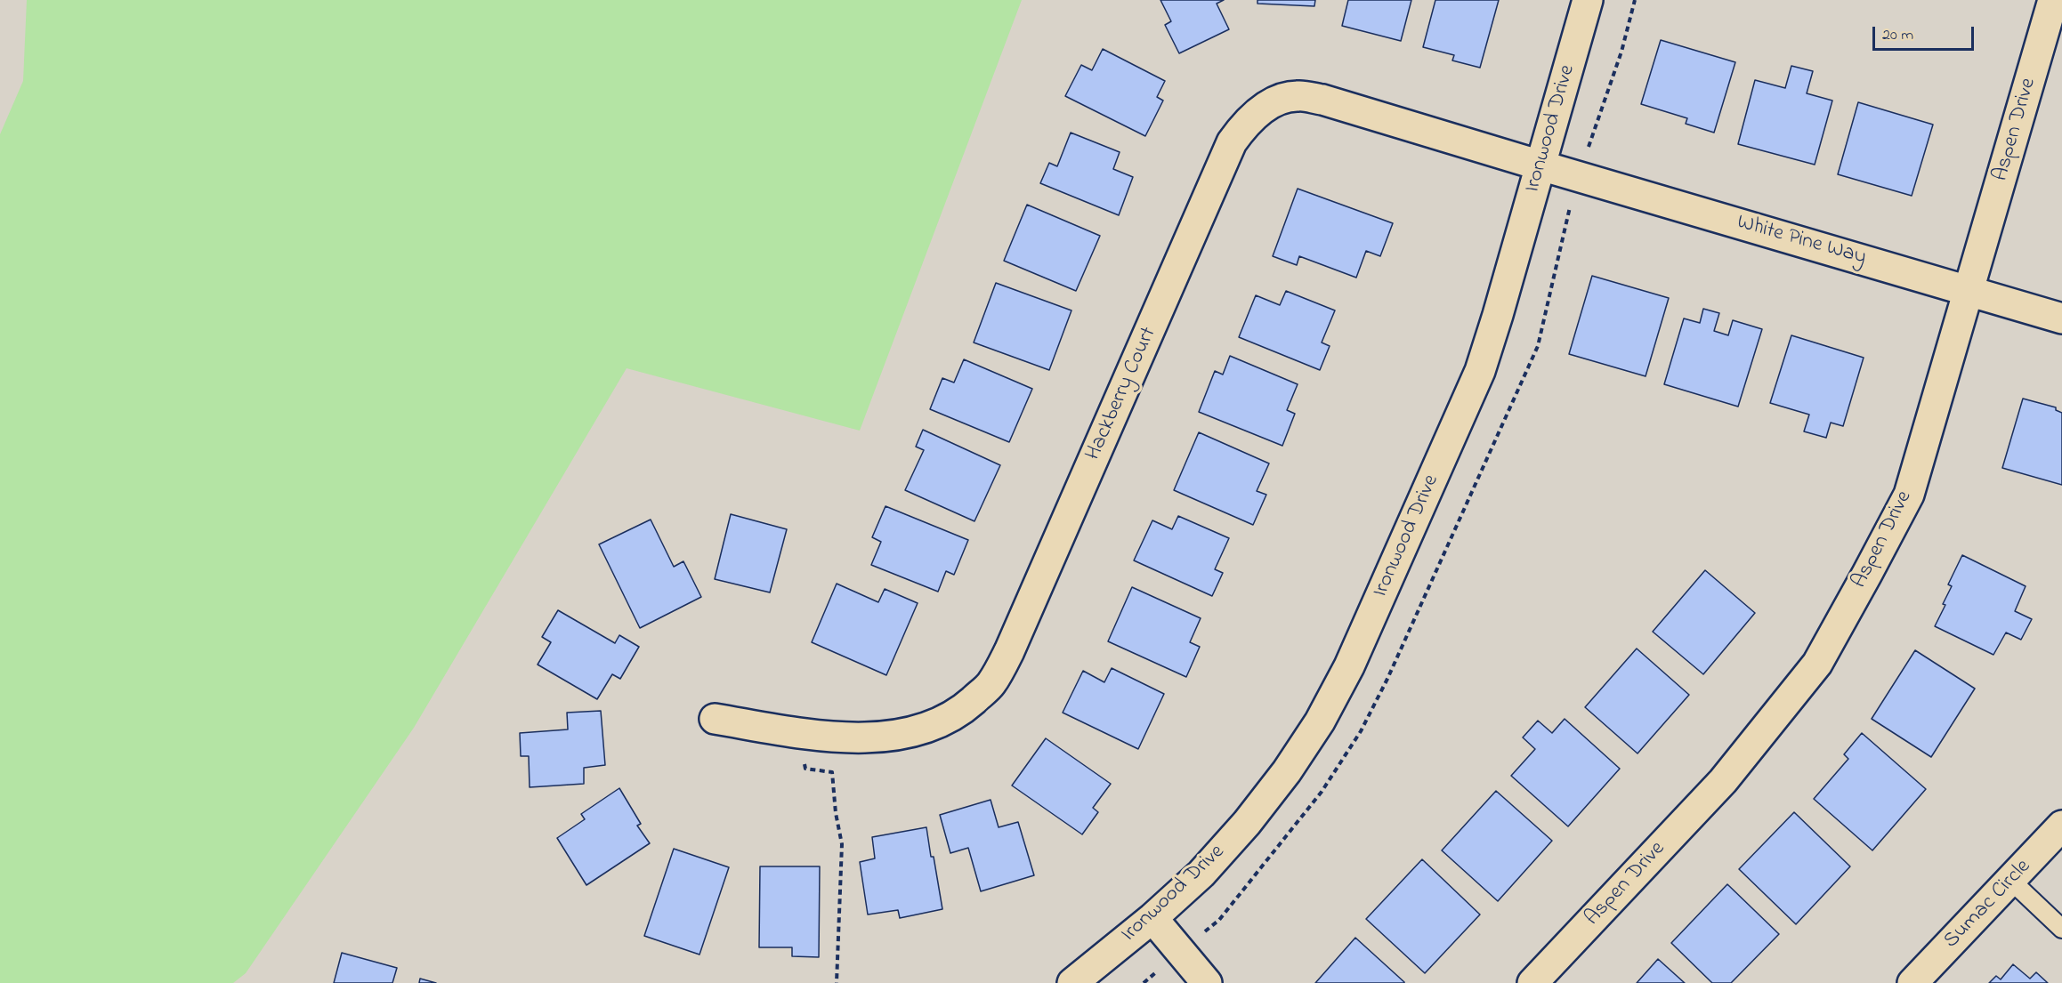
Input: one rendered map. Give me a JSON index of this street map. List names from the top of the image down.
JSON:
{
  "streets": {
    "street": [
      "Ironwood Drive",
      "Aspen Drive",
      "White Pine Way",
      "Hackberry Court",
      "Sumac Circle"
    ]
  },
  "crossings": [
    ["Ironwood Drive", "White Pine Way"],
    ["Ironwood Drive", "Hackberry Court"],
    ["Aspen Drive", "White Pine Way"],
    ["White Pine Way", "Hackberry Court"]
  ],
  "scale_bar": "20 m"
}
